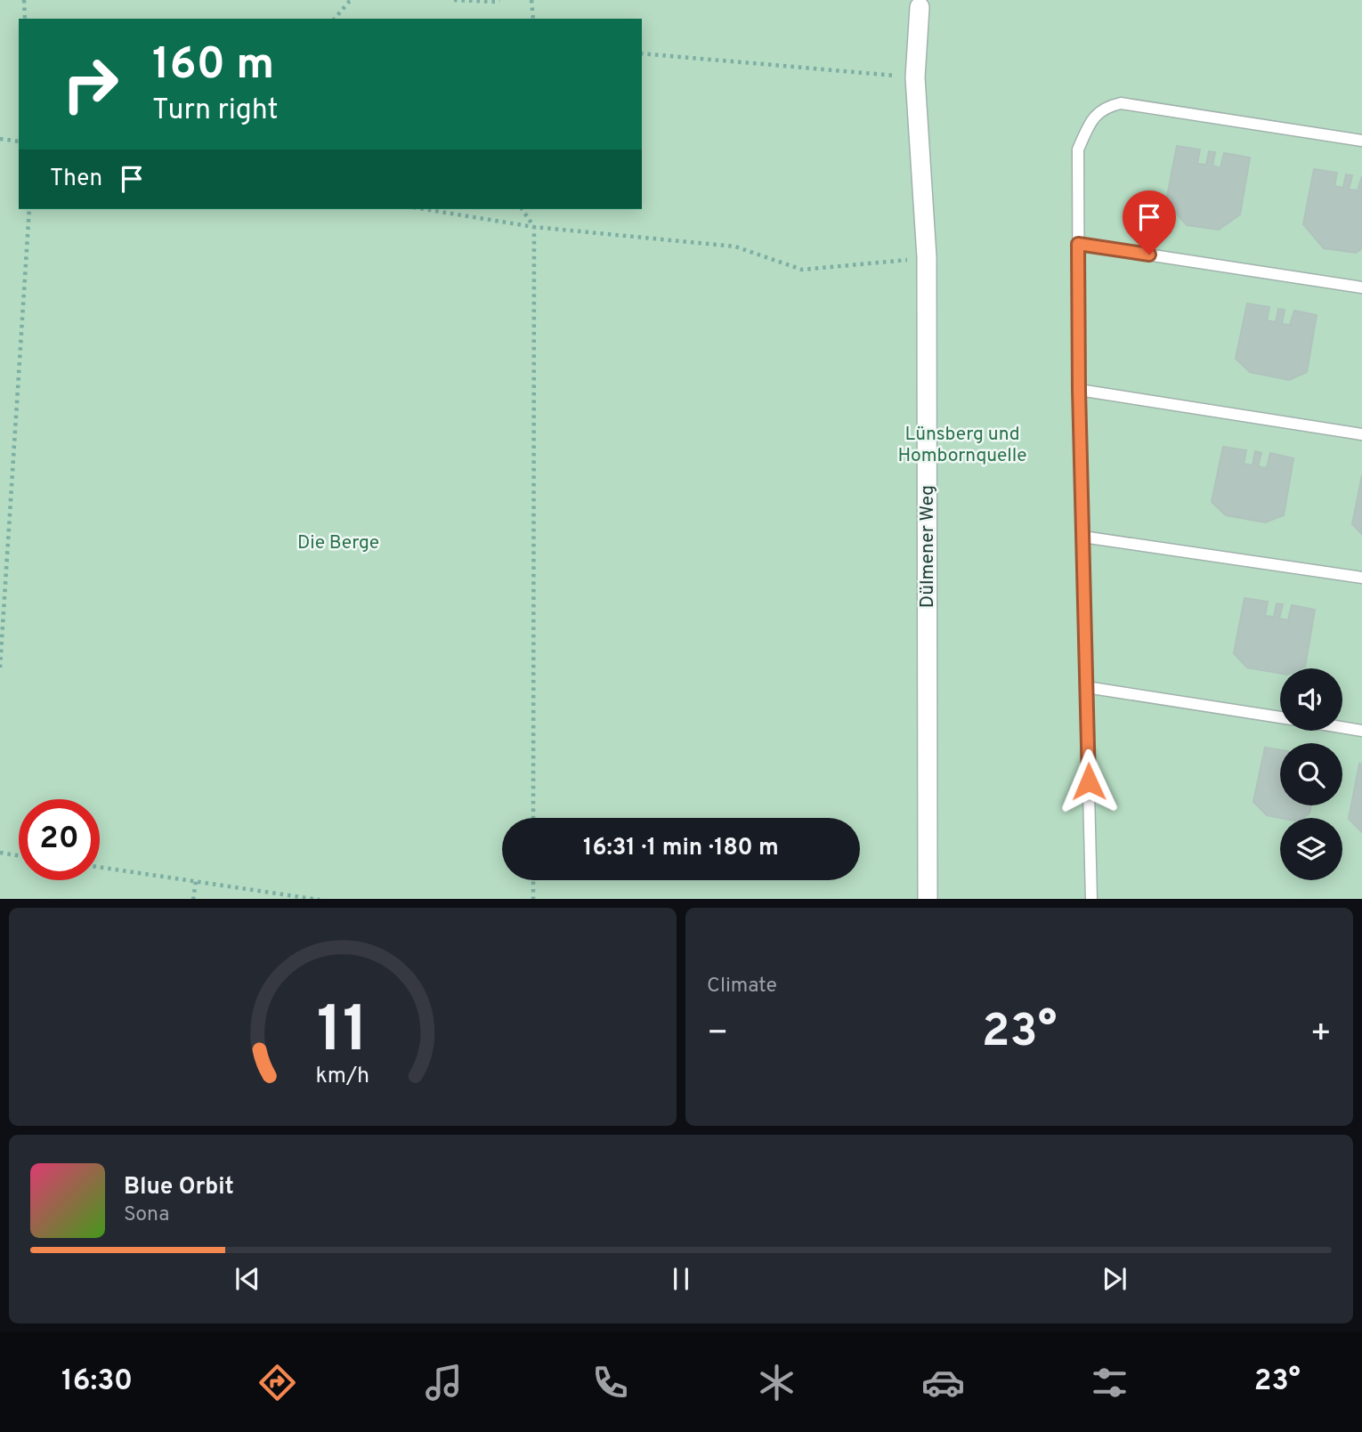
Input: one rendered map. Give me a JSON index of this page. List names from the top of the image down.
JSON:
{
  "streets": {
    "street": ["Dülmener Weg"]
  },
  "parks": ["Lünsberg und Hombornquelle", "Die Berge"],
  "page": {
    "turn": ["160 m", "Turn right"],
    "then": "Then",
    "limit": "20",
    "trip": "16:31 · 1 min · 180 m",
    "tile": "Climate",
    "heat": ["−", "23°", "+"],
    "song": ["Blue Orbit", "Sona"],
    "tabs": ["16:30", "23°"],
    "gauge": ["11", "km/h"]
  }
}
